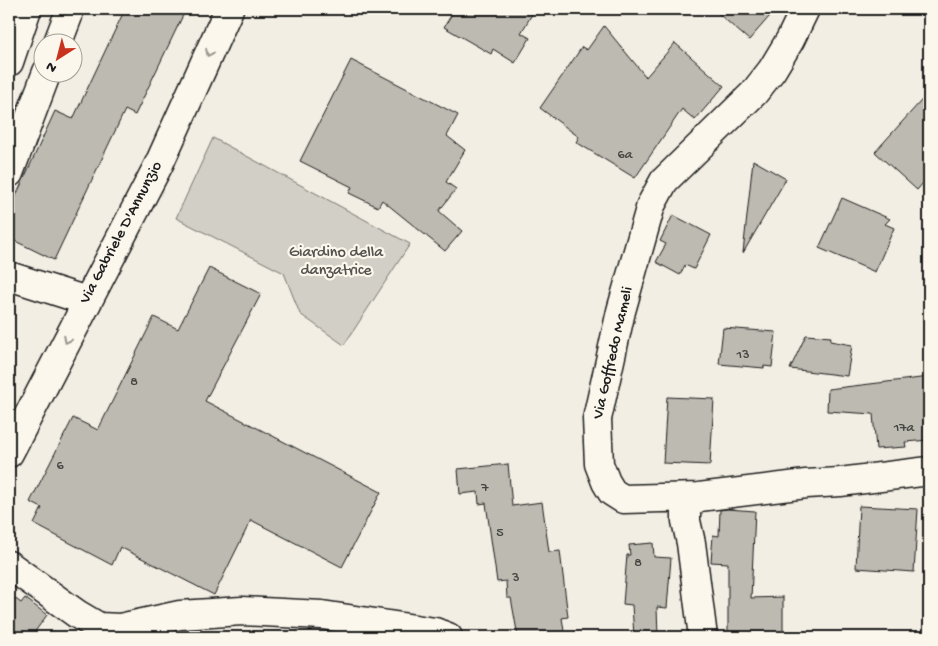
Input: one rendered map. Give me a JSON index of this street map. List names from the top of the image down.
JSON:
{
  "streets": {
    "street": ["Via Gabriele D'Annunzio", "Via Goffredo Mameli"]
  },
  "parks": ["Giardino della danzatrice"],
  "house_numbers": [
    "6a",
    "13",
    "8",
    "17a",
    "6",
    "7",
    "5",
    "8",
    "3"
  ],
  "north": "bottom left"
}
